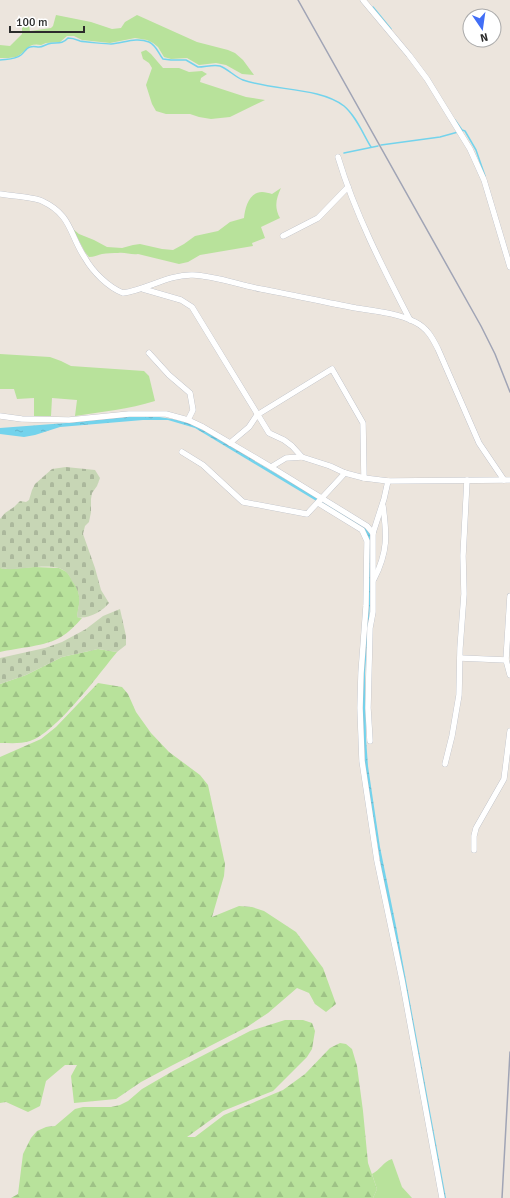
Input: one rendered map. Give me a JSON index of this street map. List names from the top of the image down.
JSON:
{
  "scale_bar": "100 m",
  "north": "bottom"
}
